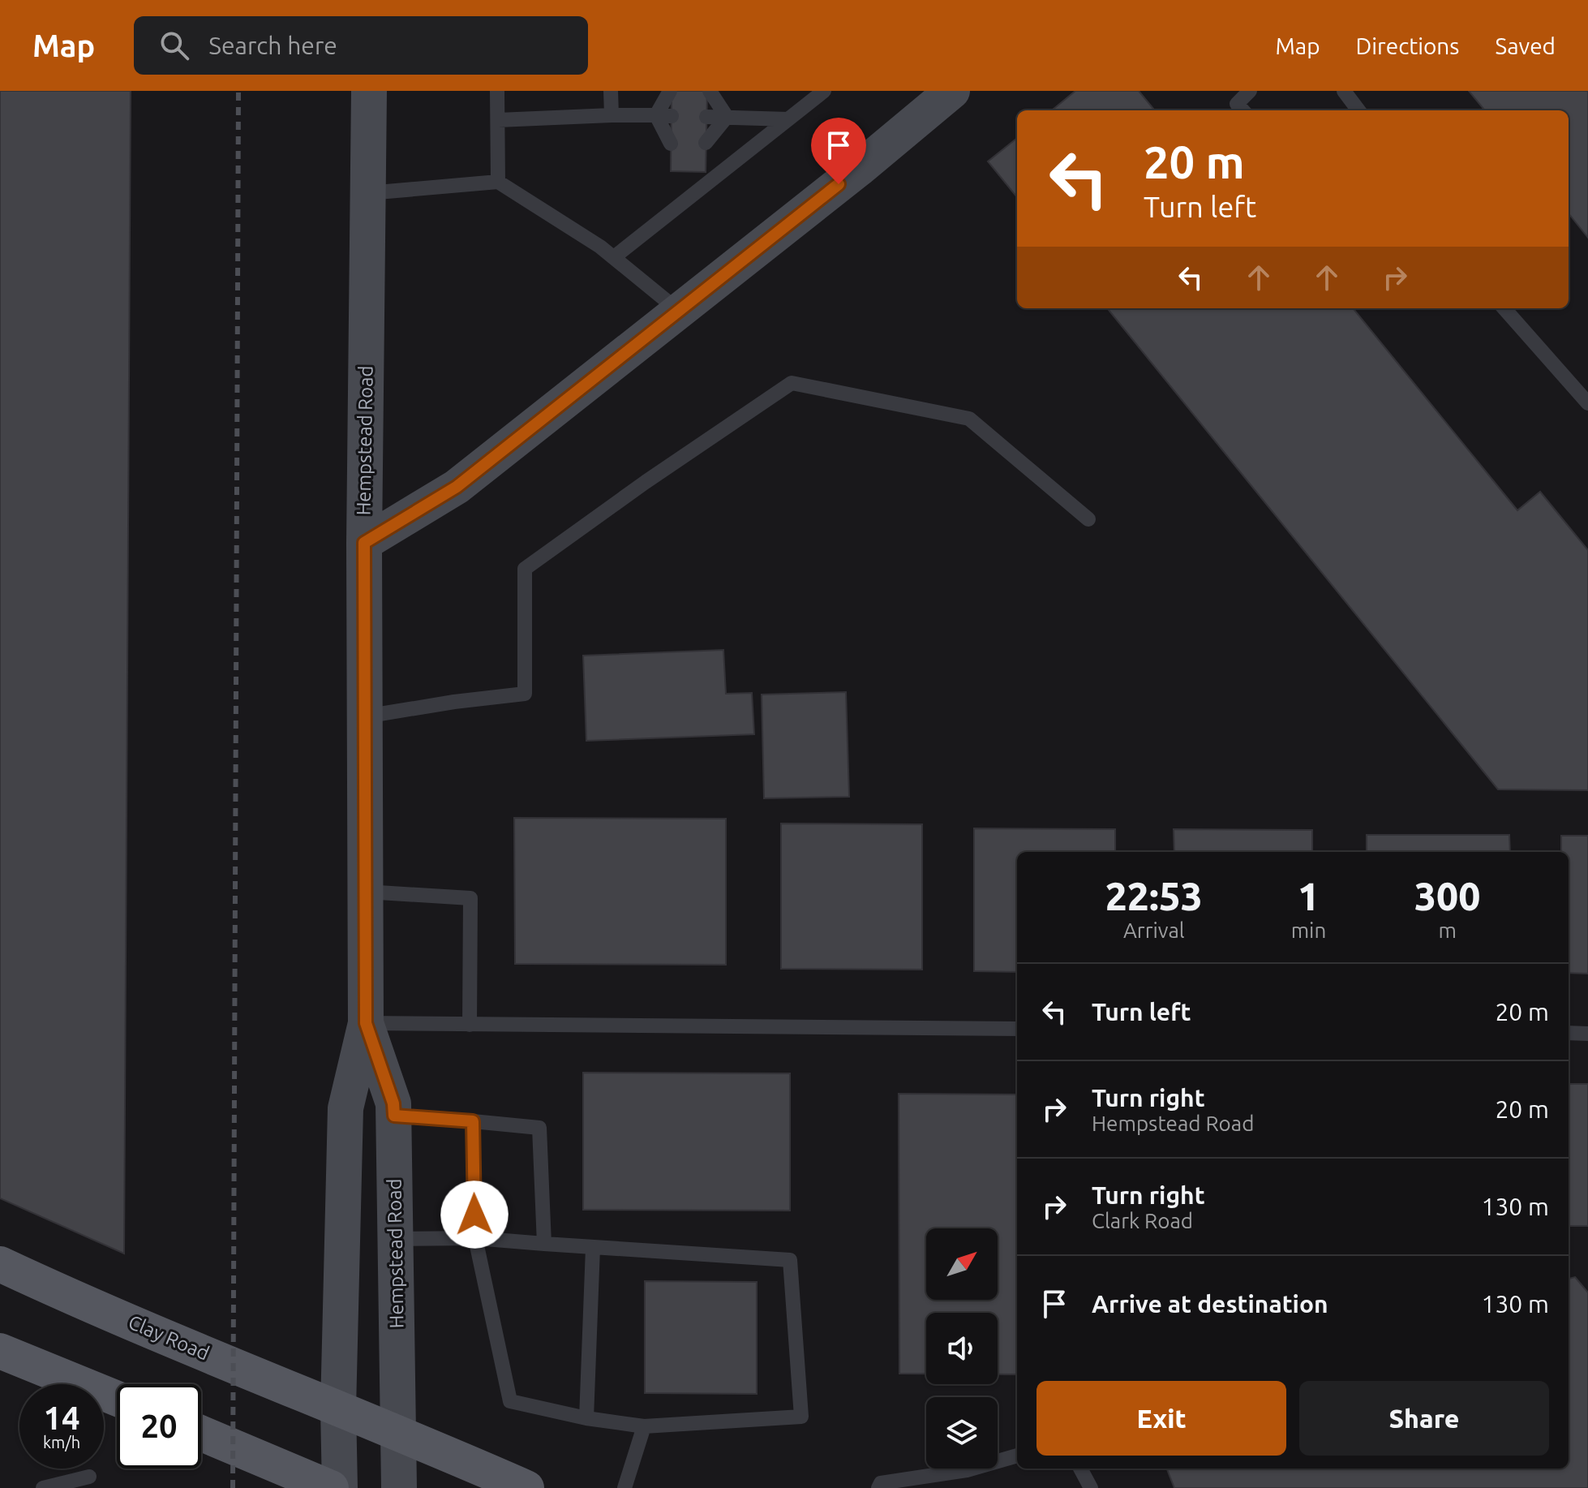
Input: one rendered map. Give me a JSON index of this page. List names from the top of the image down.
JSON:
{
  "streets": {
    "main road": ["Hempstead Road", "Clay Road"]
  },
  "crossings": [
    ["Hempstead Road", "Clay Road"]
  ],
  "north": "top right",
  "page": {
    "header": "Map",
    "search": "Search here",
    "nav": ["Map", "Directions", "Saved"],
    "turn": ["20 m", "Turn left"],
    "eta": [
      "22:53",
      "Arrival",
      "1",
      "min",
      "300",
      "m"
    ],
    "list": [
      {
        "name": "Turn left",
        "value": "20 m"
      },
      {
        "name": "Turn right",
        "note": "Hempstead Road",
        "value": "20 m"
      },
      {
        "name": "Turn right",
        "note": "Clark Road",
        "value": "130 m"
      },
      {
        "name": "Arrive at destination",
        "value": "130 m"
      }
    ],
    "buttons": ["Exit", "Share"],
    "speed": "14 km/h",
    "limit": "20"
  }
}
